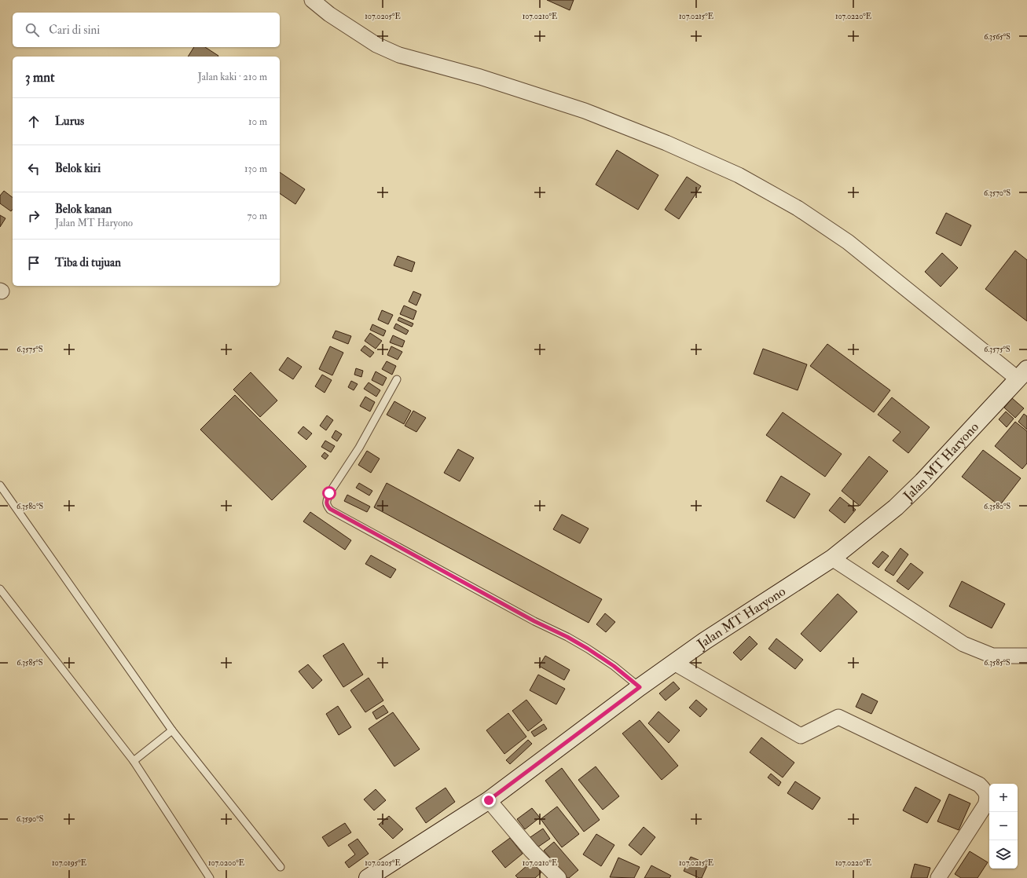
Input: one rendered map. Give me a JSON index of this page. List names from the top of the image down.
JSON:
{
  "streets": {
    "main road": ["Jalan MT Haryono"]
  },
  "page": {
    "search": "Cari di sini",
    "heading": ["3 mnt", "Jalan kaki · 210 m"],
    "list": [
      ["Lurus", "10 m"],
      ["Belok kiri", "130 m"],
      ["Belok kanan", "Jalan MT Haryono", "70 m"],
      "Tiba di tujuan"
    ],
    "map_buttons": ["+", "−"]
  },
  "coordinates": [
    "107.0205°E",
    "107.0210°E",
    "107.0215°E",
    "107.0220°E",
    "6.3565°S",
    "6.3570°S",
    "6.3575°S",
    "6.3580°S",
    "6.3585°S",
    "6.3590°S",
    "107.0195°E",
    "107.0200°E"
  ]
}
